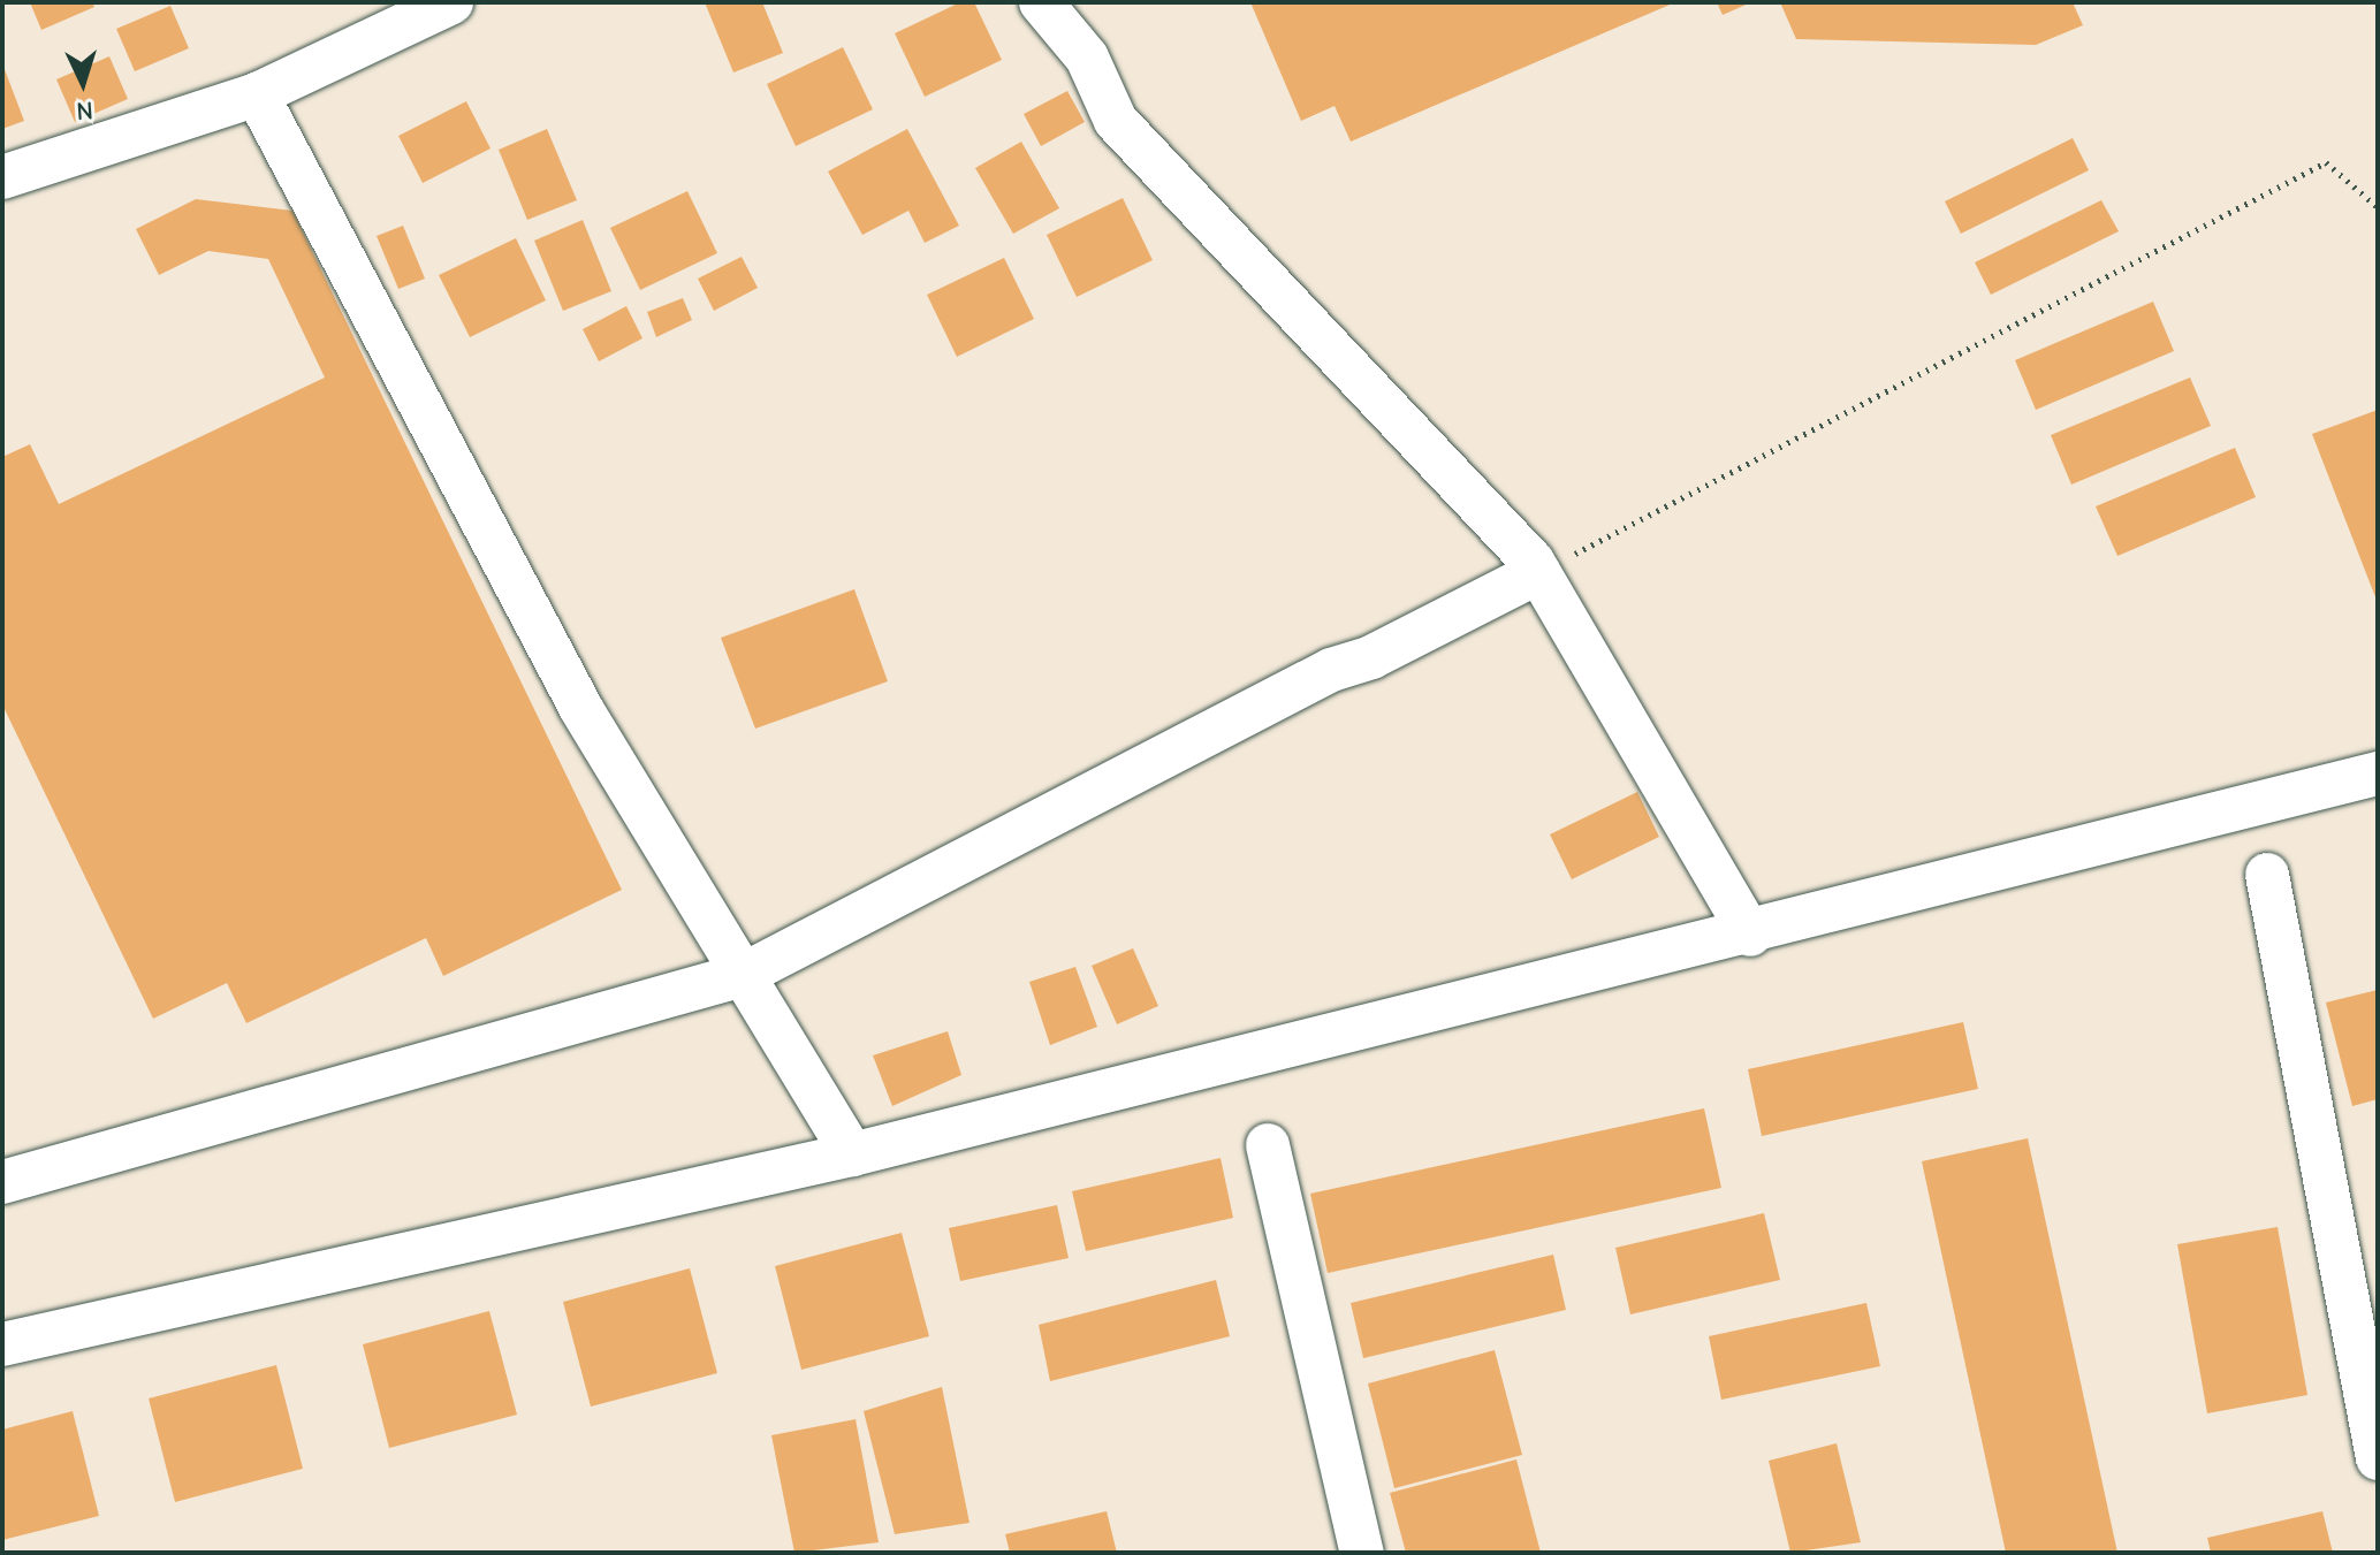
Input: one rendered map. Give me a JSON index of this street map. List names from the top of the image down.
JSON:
{
  "north": "bottom"
}
